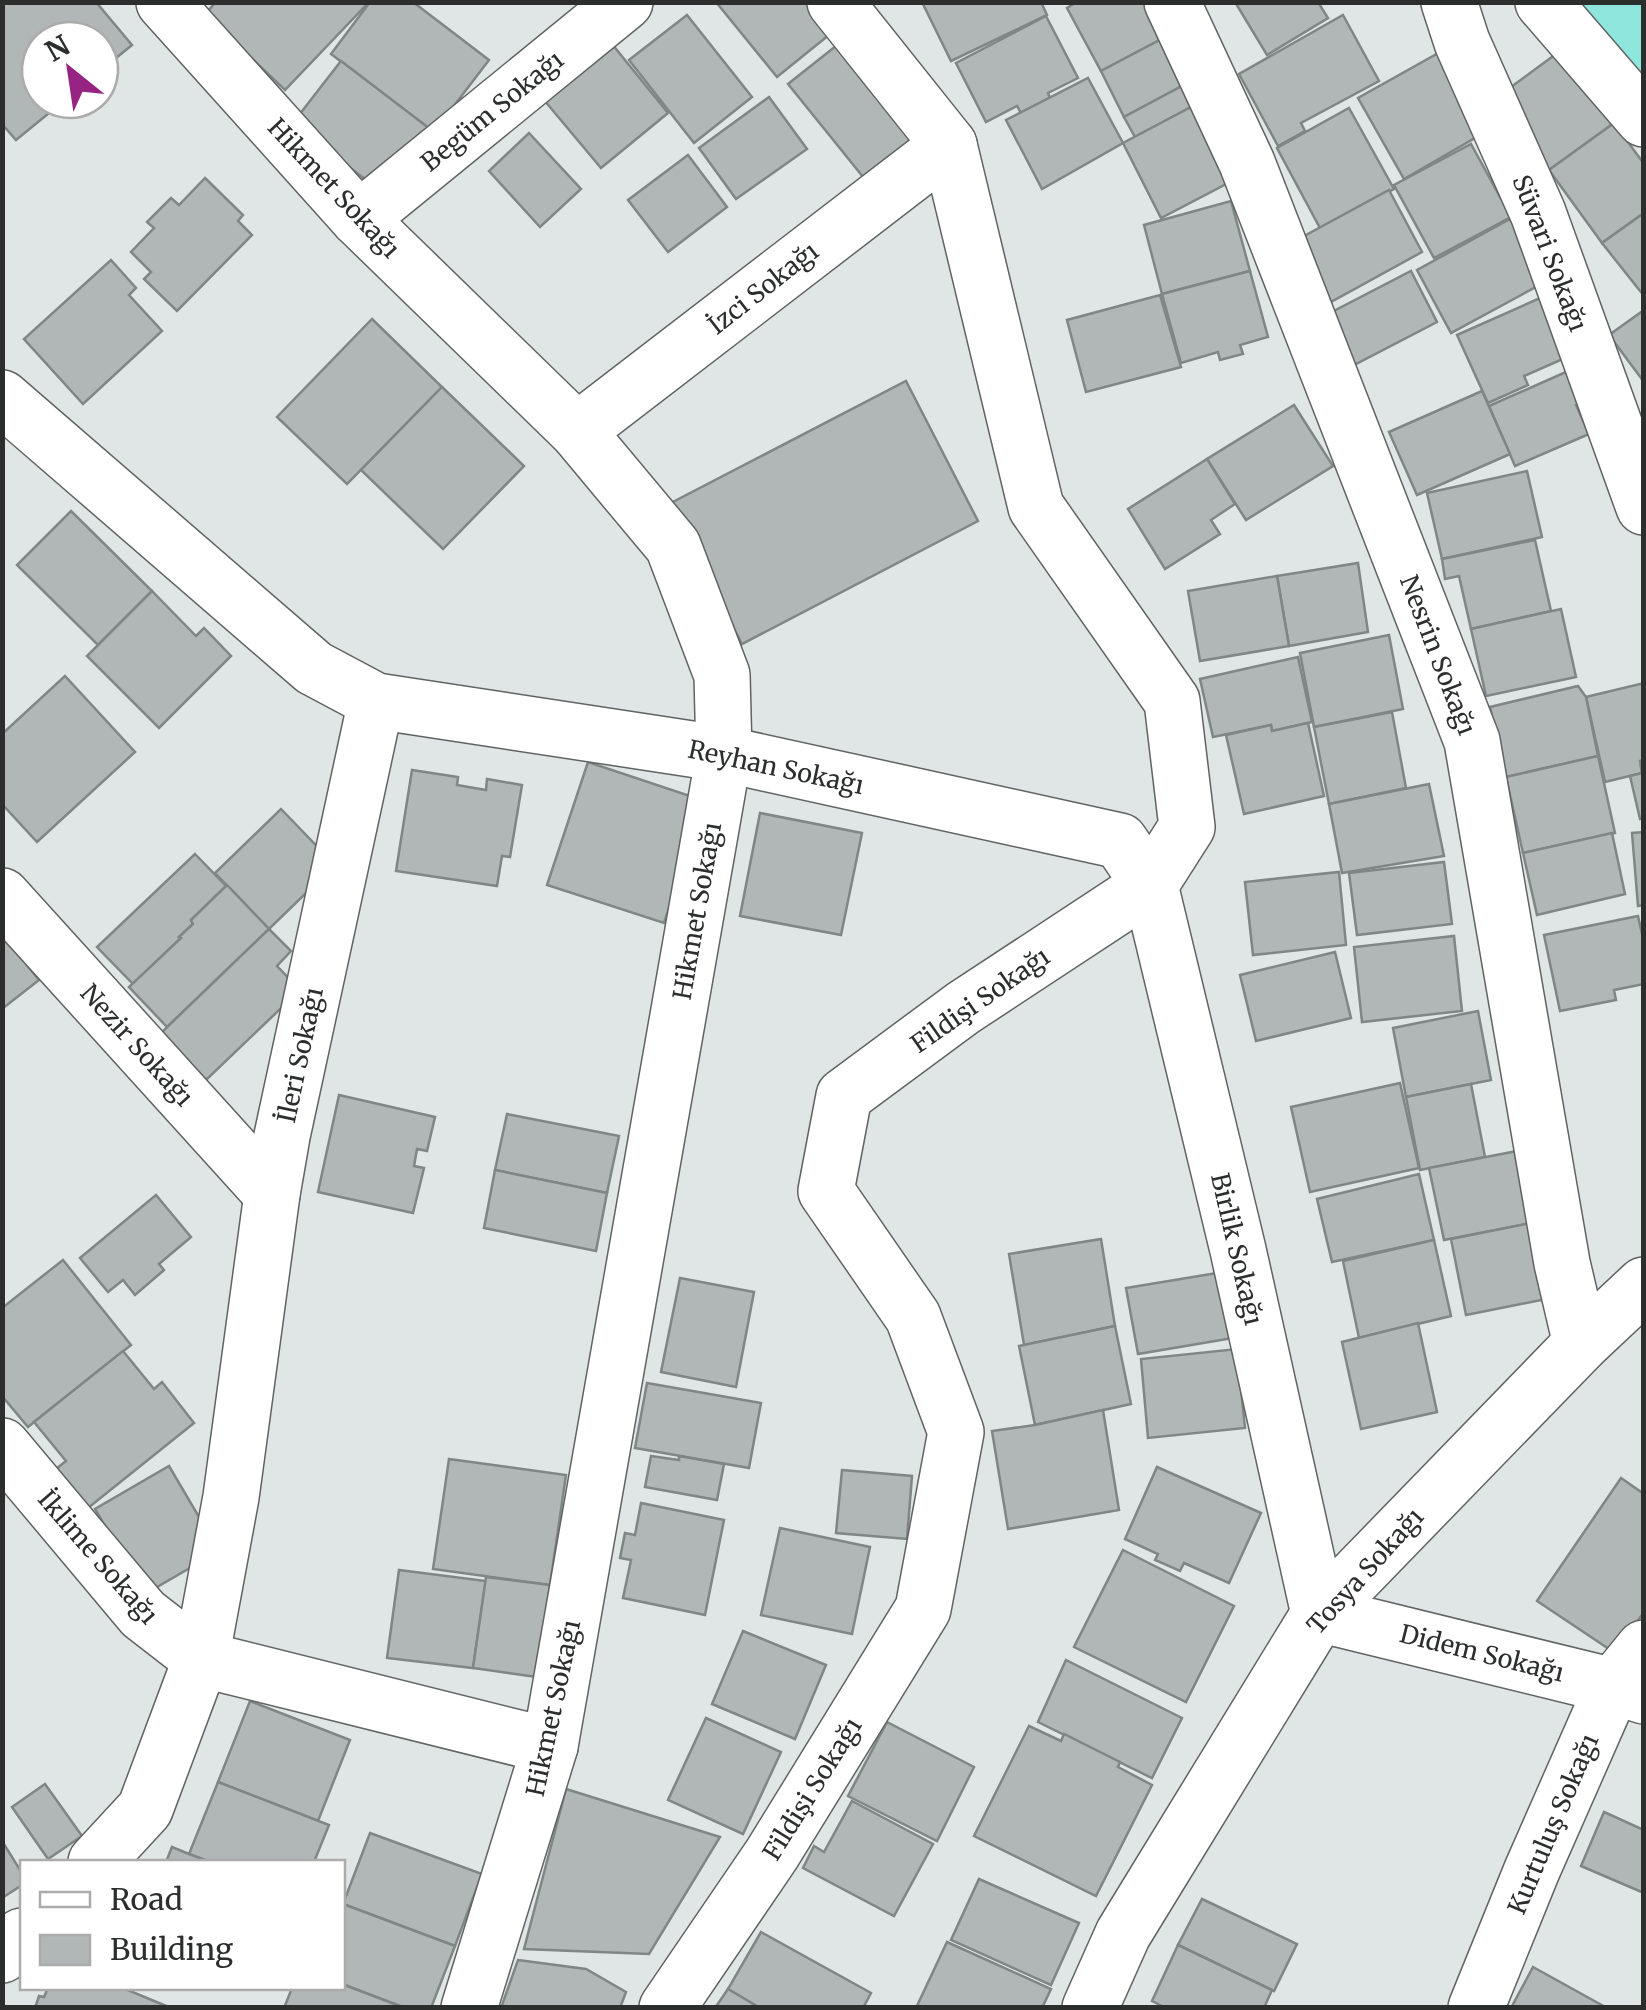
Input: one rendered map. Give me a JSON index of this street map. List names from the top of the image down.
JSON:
{
  "streets": {
    "street": [
      "Begüm Sokağı",
      "Hikmet Sokağı",
      "Süvari Sokağı",
      "İzci Sokağı",
      "Nesrin Sokağı",
      "Reyhan Sokağı",
      "Fildişi Sokağı",
      "Nezir Sokağı",
      "İleri Sokağı",
      "Birlik Sokağı",
      "İklime Sokağı",
      "Tosya Sokağı",
      "Didem Sokağı",
      "Kurtuluş Sokağı"
    ]
  },
  "crossings": [
    ["Begüm Sokağı", "Hikmet Sokağı"],
    ["Hikmet Sokağı", "İzci Sokağı"],
    ["Hikmet Sokağı", "Reyhan Sokağı"],
    ["İzci Sokağı", "Fildişi Sokağı"],
    ["Nesrin Sokağı", "Tosya Sokağı"],
    ["Reyhan Sokağı", "Fildişi Sokağı"],
    ["Reyhan Sokağı", "İleri Sokağı"],
    ["Reyhan Sokağı", "Birlik Sokağı"],
    ["Fildişi Sokağı", "Birlik Sokağı"],
    ["Nezir Sokağı", "İleri Sokağı"],
    ["İleri Sokağı", "İklime Sokağı"],
    ["Birlik Sokağı", "Tosya Sokağı"],
    ["Birlik Sokağı", "Didem Sokağı"],
    ["Tosya Sokağı", "Didem Sokağı"],
    ["Didem Sokağı", "Kurtuluş Sokağı"]
  ],
  "legend": ["Road", "Building"],
  "north": "top left"
}
